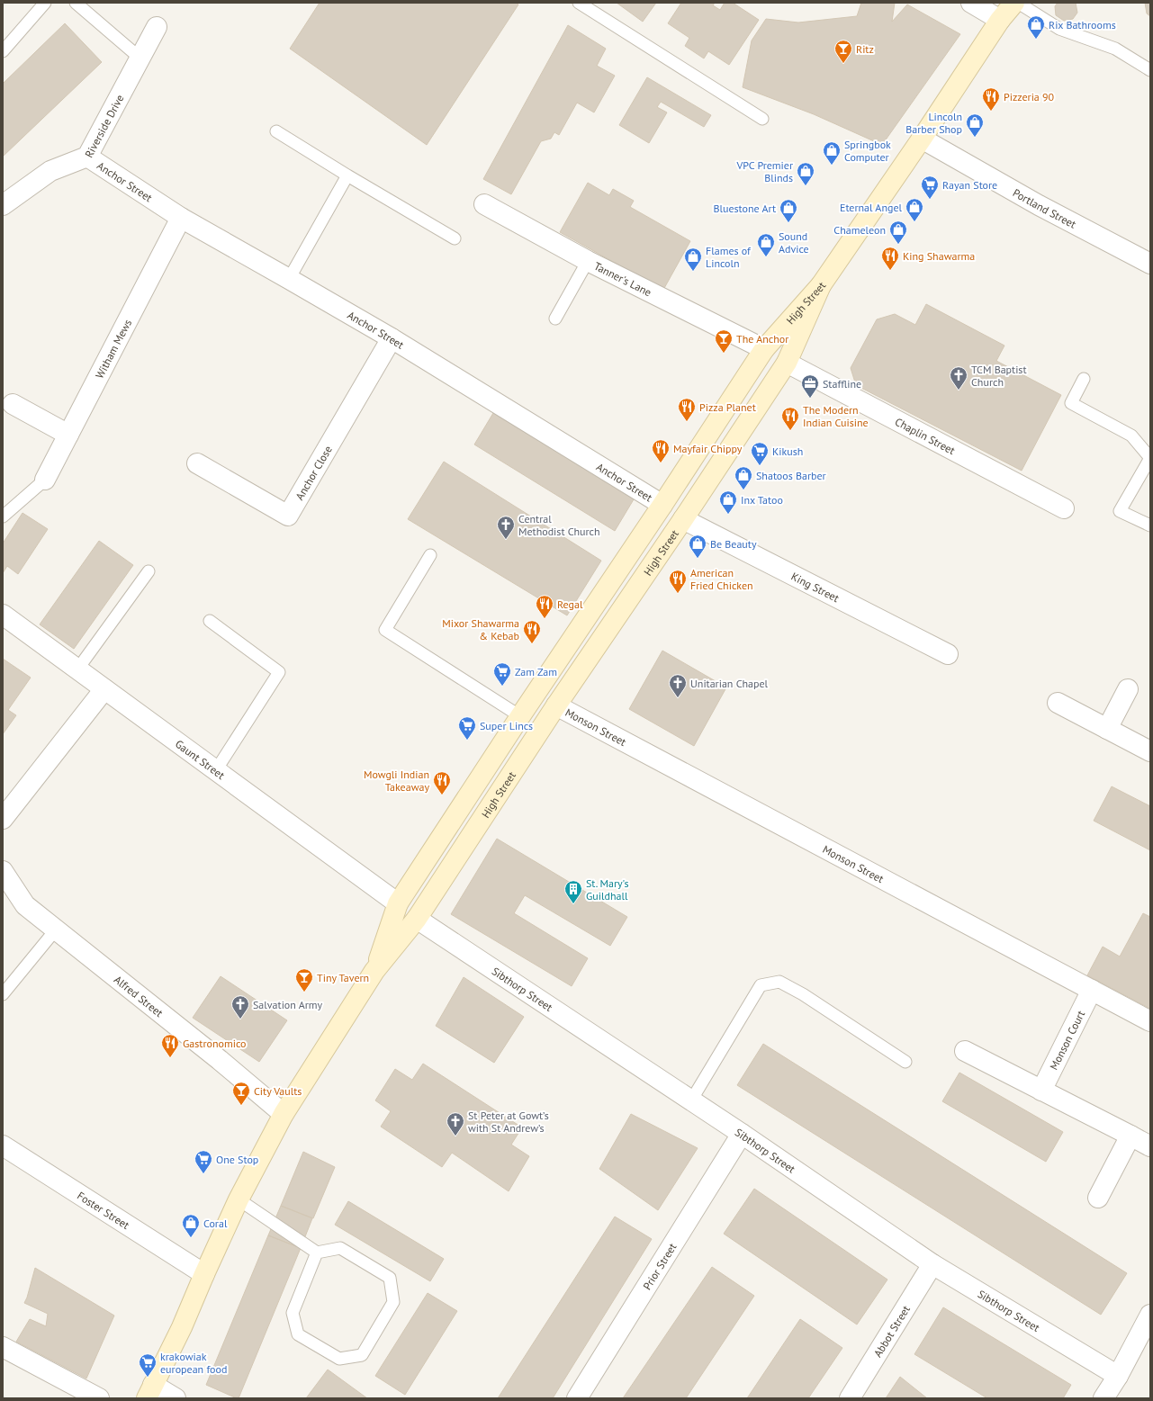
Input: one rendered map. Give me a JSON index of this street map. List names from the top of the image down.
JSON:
{
  "streets": {
    "street": [
      "Riverside Drive",
      "Anchor Street",
      "Portland Street",
      "Tanner's Lane",
      "High Street",
      "Witham Mews",
      "Chaplin Street",
      "Anchor Close",
      "King Street",
      "Monson Street",
      "Gaunt Street",
      "Sibthorp Street",
      "Alfred Street",
      "Monson Court",
      "Foster Street",
      "Prior Street",
      "Abbot Street"
    ]
  },
  "crossings": [
    ["Riverside Drive", "Anchor Street"],
    ["Anchor Street", "High Street"],
    ["Anchor Street", "Witham Mews"],
    ["Anchor Street", "Anchor Close"],
    ["Tanner's Lane", "High Street"],
    ["High Street", "Chaplin Street"],
    ["High Street", "King Street"],
    ["High Street", "Monson Street"],
    ["High Street", "Gaunt Street"],
    ["High Street", "Sibthorp Street"],
    ["Monson Street", "Monson Court"],
    ["Sibthorp Street", "Prior Street"],
    ["Sibthorp Street", "Abbot Street"]
  ],
  "places": {
    "shop": [
      "Rix Bathrooms",
      "Lincoln Barber Shop",
      "Springbok Computer",
      "VPC Premier Blinds",
      "Eternal Angel",
      "Bluestone Art",
      "Chameleon",
      "Sound Advice",
      "Flames of Lincoln",
      "Shatoos Barber",
      "Inx Tatoo",
      "Be Beauty",
      "Coral"
    ],
    "bar": [
      "Ritz",
      "The Anchor",
      "Tiny Tavern",
      "City Vaults"
    ],
    "restaurant": [
      "Pizzeria 90",
      "King Shawarma",
      "Pizza Planet",
      "The Modern Indian Cuisine",
      "Mayfair Chippy",
      "American Fried Chicken",
      "Regal",
      "Mixor Shawarma & Kebab",
      "Mowgli Indian Takeaway",
      "Gastronomico"
    ],
    "supermarket": [
      "Rayan Store",
      "Kikush",
      "Zam Zam",
      "Super Lincs",
      "One Stop",
      "krakowiak european food"
    ],
    "church": [
      "TCM Baptist Church",
      "Central Methodist Church",
      "Unitarian Chapel",
      "Salvation Army",
      "St Peter at Gowt’s with St Andrew’s"
    ],
    "office": ["Staffline"],
    "building": ["St. Mary's Guildhall"]
  }
}
